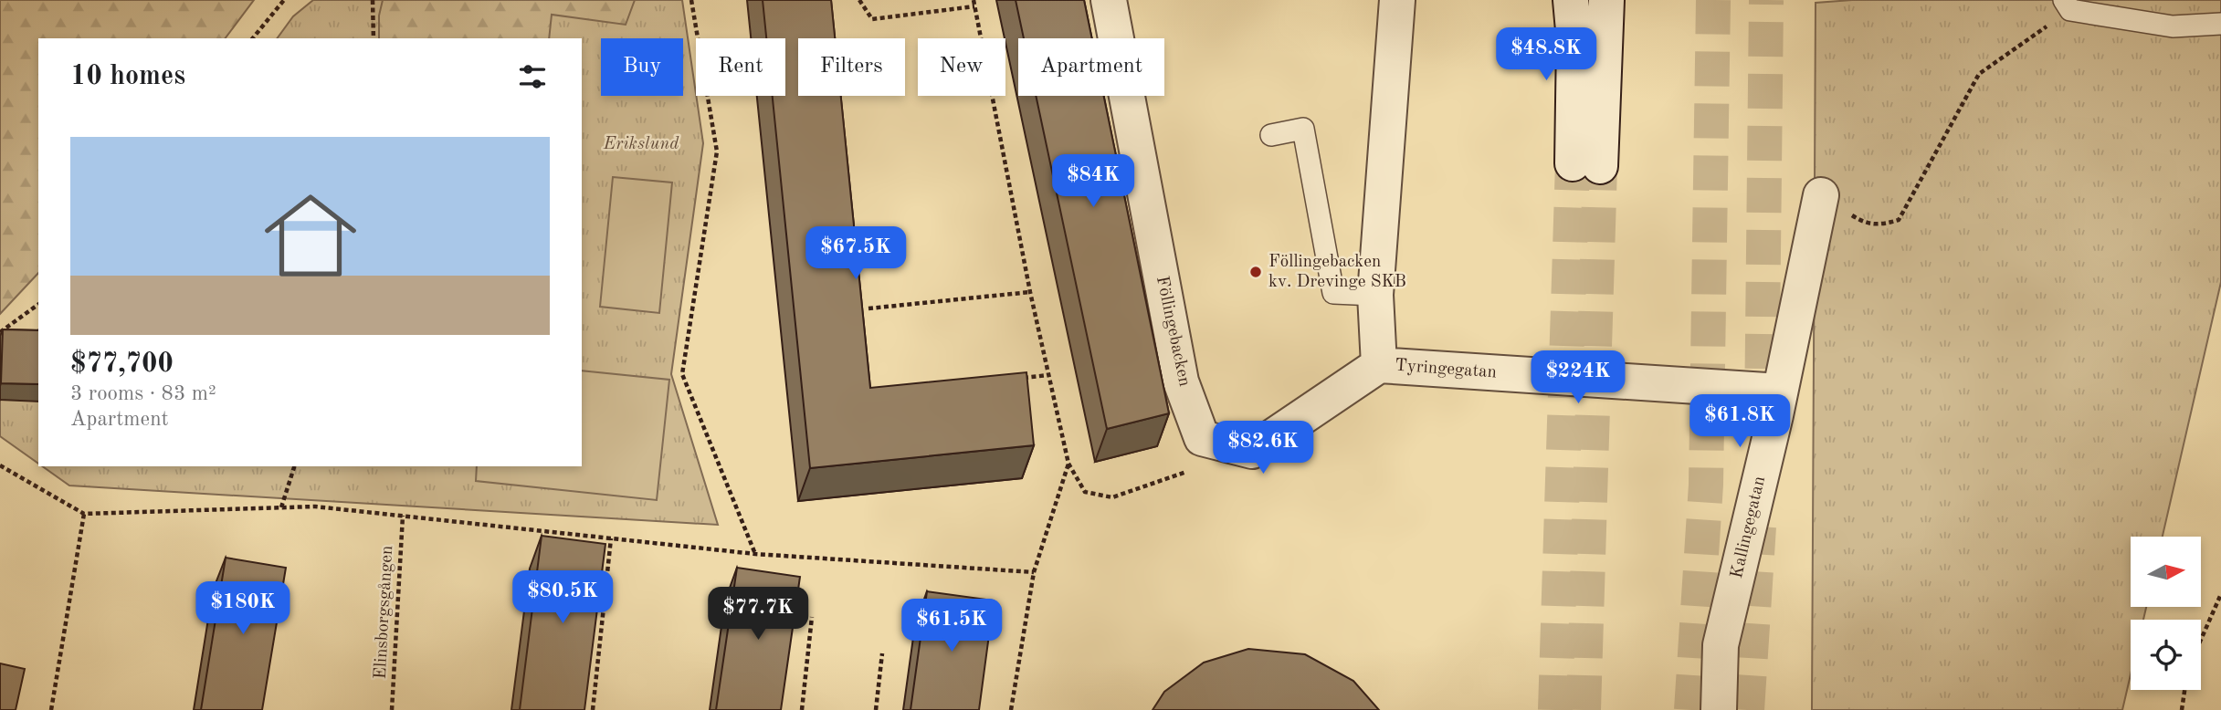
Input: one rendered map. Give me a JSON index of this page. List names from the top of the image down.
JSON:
{
  "streets": {
    "street": ["Föllingebacken", "Tyringegatan", "Kallingegatan"],
    "path": ["Elinsborgsgången"]
  },
  "crossings": [
    ["Föllingebacken", "Tyringegatan"],
    ["Tyringegatan", "Kallingegatan"]
  ],
  "parks": ["Erikslund"],
  "places": ["Föllingebacken kv. Drevinge SKB"],
  "north": "right",
  "page": {
    "price": [
      "$48.8K",
      "$84K",
      "$67.5K",
      "$224K",
      "$61.8K",
      "$82.6K",
      "$80.5K",
      "$180K",
      "$77.7K",
      "$61.5K"
    ],
    "chip": [
      "Buy",
      "Rent",
      "Filters",
      "New",
      "Apartment"
    ],
    "heading": "10 homes",
    "list": [
      {
        "name": "$77,700",
        "note": "3 rooms · 83 m² · Apartment"
      }
    ]
  }
}
